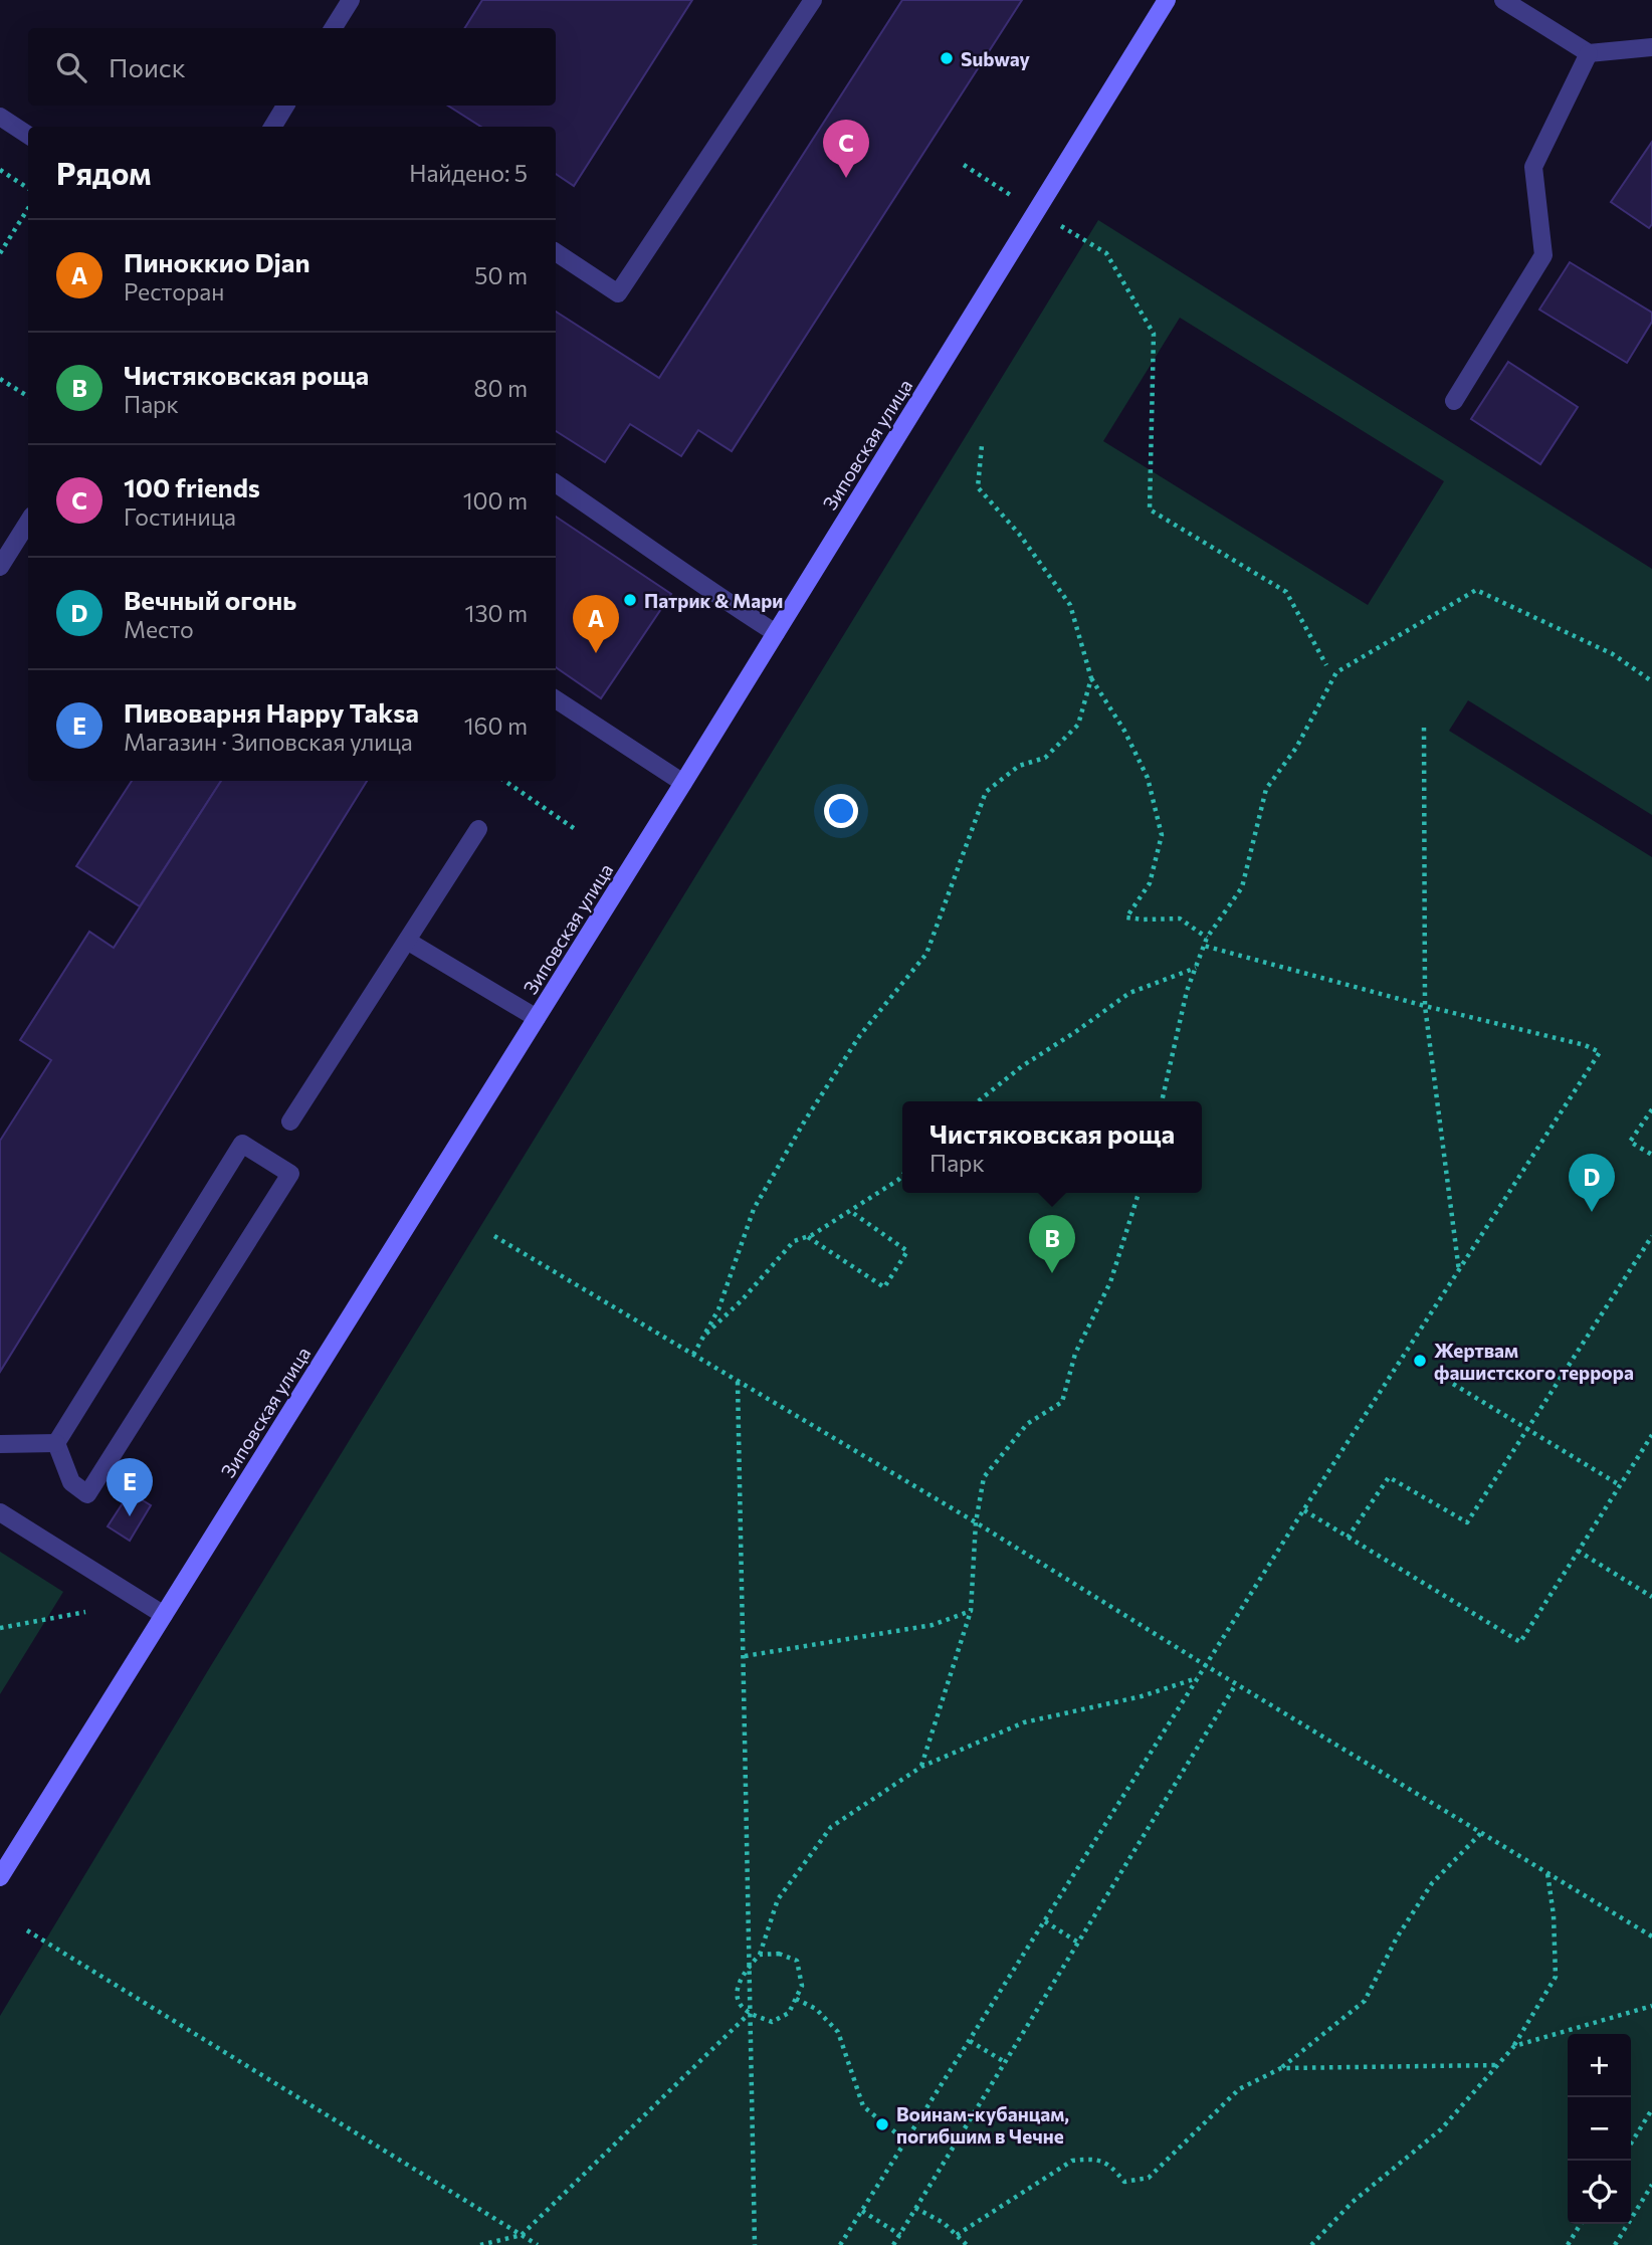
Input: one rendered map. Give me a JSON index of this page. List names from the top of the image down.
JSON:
{
  "streets": {
    "street": ["Зиповская улица"]
  },
  "places": [
    "Subway",
    "Патрик & Мари",
    "Жертвам фашистского террора",
    "Воинам-кубанцам, погибшим в Чечне"
  ],
  "page": {
    "search": "Поиск",
    "pins": [
      "C",
      "A",
      "D",
      "B",
      "E"
    ],
    "heading": ["Рядом", "Найдено: 5"],
    "list": [
      {
        "mark": "A",
        "name": "Пиноккио Djan",
        "note": "Ресторан",
        "value": "50 m"
      },
      {
        "mark": "B",
        "name": "Чистяковская роща",
        "note": "Парк",
        "value": "80 m"
      },
      {
        "mark": "C",
        "name": "100 friends",
        "note": "Гостиница",
        "value": "100 m"
      },
      {
        "mark": "D",
        "name": "Вечный огонь",
        "note": "Место",
        "value": "130 m"
      },
      {
        "mark": "E",
        "name": "Пивоварня Happy Taksa",
        "note": "Магазин · Зиповская улица",
        "value": "160 m"
      }
    ],
    "popup": ["Чистяковская роща", "Парк"],
    "map_buttons": ["+", "−"]
  }
}
